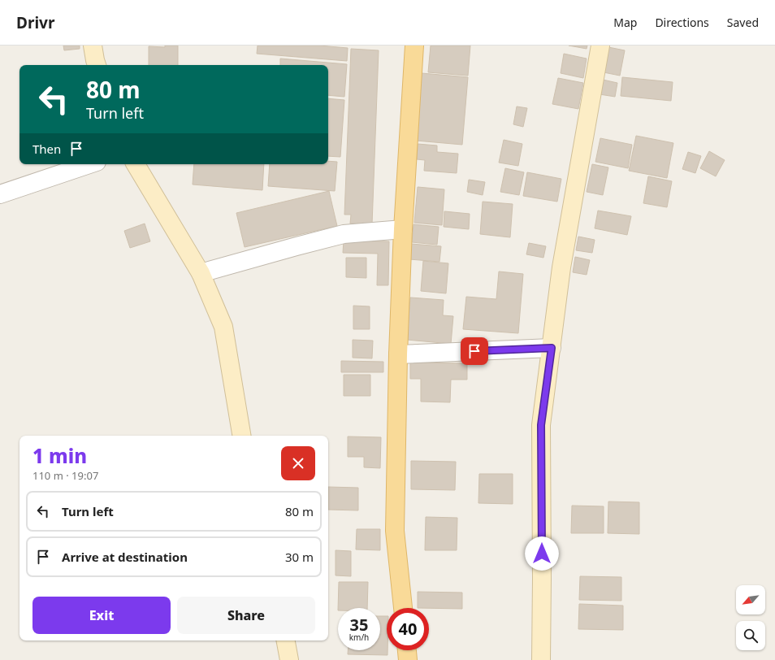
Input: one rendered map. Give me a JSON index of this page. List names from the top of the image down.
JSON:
{
  "north": "bottom left",
  "page": {
    "header": "Drivr",
    "nav": ["Map", "Directions", "Saved"],
    "turn": ["80 m", "Turn left"],
    "then": "Then",
    "heading": ["1 min", "110 m · 19:07"],
    "list": [
      {
        "name": "Turn left",
        "value": "80 m"
      },
      {
        "name": "Arrive at destination",
        "value": "30 m"
      }
    ],
    "buttons": ["Exit", "Share"],
    "speed": "35 km/h",
    "limit": "40"
  }
}
